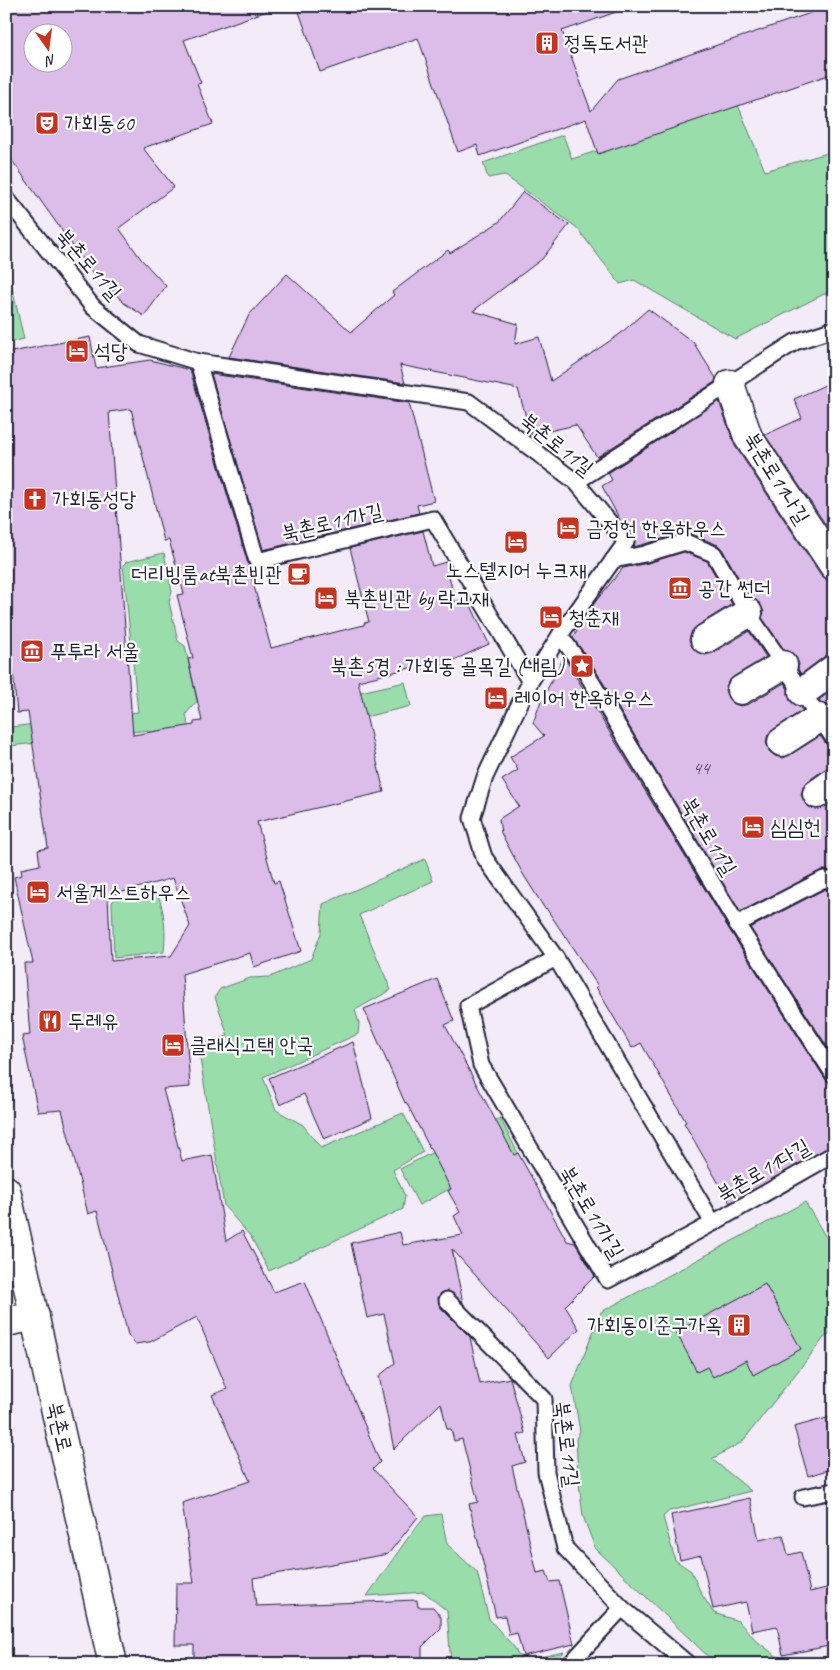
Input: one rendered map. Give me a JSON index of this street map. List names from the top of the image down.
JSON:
{
  "streets": {
    "street": ["북촌로11나길", "북촌로"],
    "lane": ["북촌로11길", "북촌로11가길", "북촌로11다길"]
  },
  "crossings": [
    ["북촌로11길", "북촌로11가길"],
    ["북촌로11가길", "북촌로11다길"]
  ],
  "places": {
    "building": ["정독도서관", "가회동이준구가옥"],
    "theatre": ["가회동60"],
    "hotel": [
      "석당",
      "금정헌 한옥하우스",
      "노스텔지어 누크재",
      "북촌빈관 by 락고재",
      "청춘재",
      "레이어 한옥하우스",
      "심심헌",
      "서울게스트하우스",
      "클래식고택 안국"
    ],
    "church": ["가회동성당"],
    "cafe": ["더리빙룸at북촌빈관"],
    "museum": ["공간 썬더", "푸투라 서울"],
    "place": ["북촌5경 : 가회동 골목길 (내림)"],
    "restaurant": ["두레유"]
  },
  "house_numbers": ["44"],
  "north": "bottom"
}
